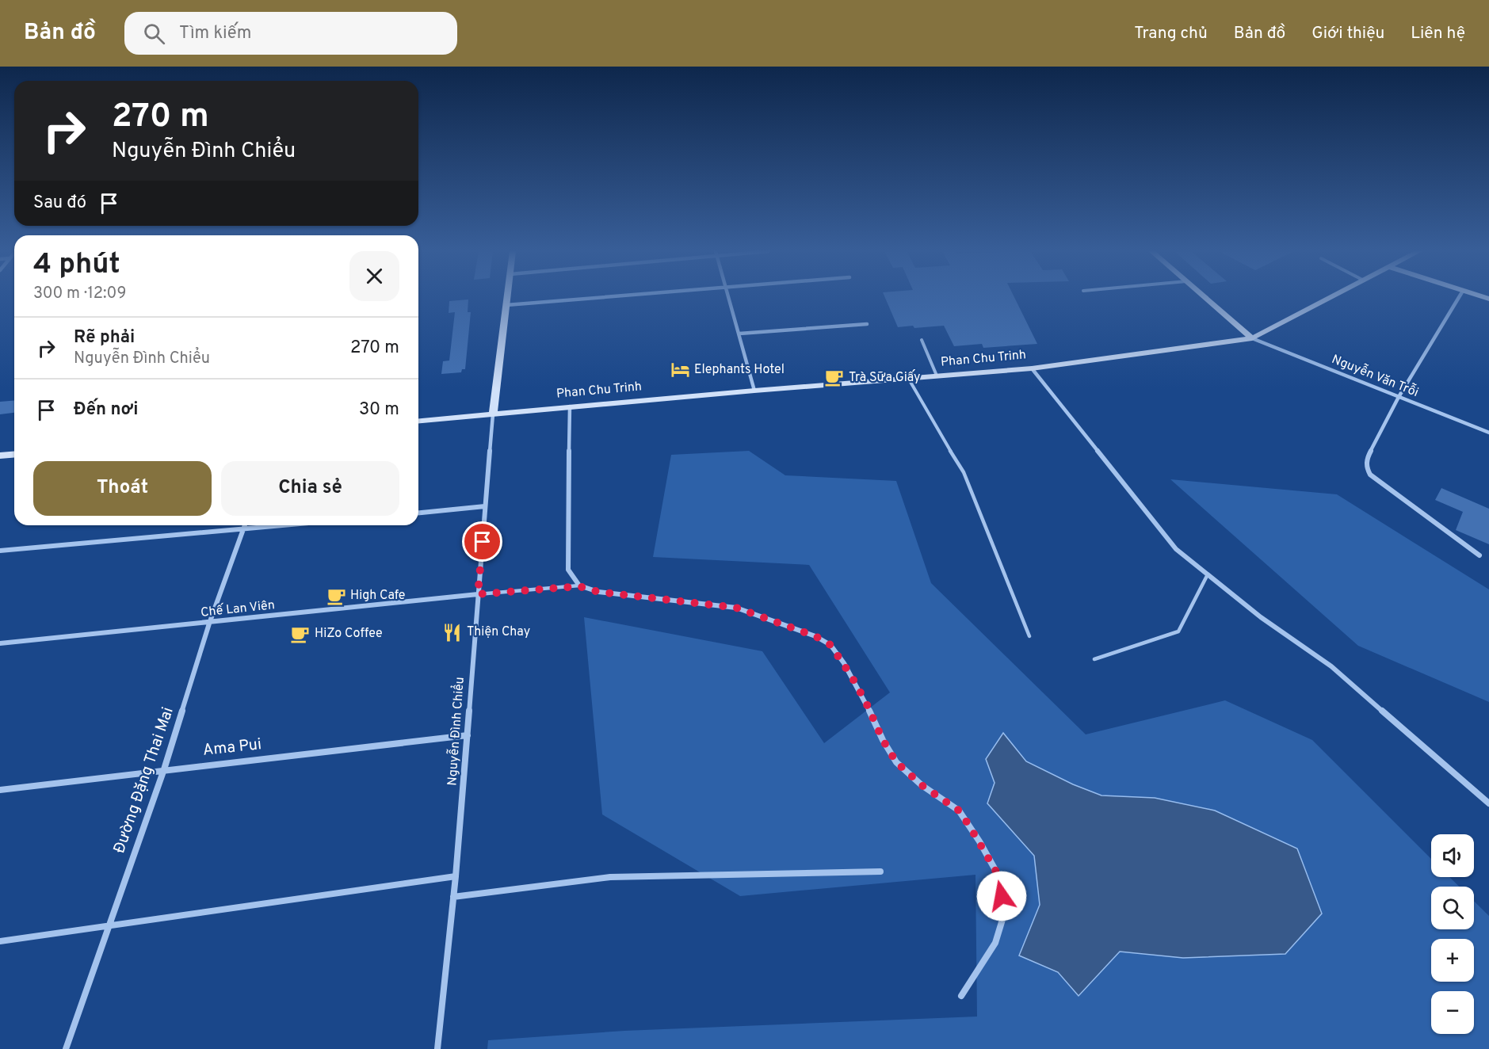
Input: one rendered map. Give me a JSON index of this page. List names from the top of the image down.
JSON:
{
  "streets": {
    "main road": ["Phan Chu Trinh"],
    "street": [
      "Nguyễn Văn Trỗi",
      "Chế Lan Viên",
      "Nguyễn Đình Chiểu",
      "Ama Pui",
      "Đường Đặng Thai Mai"
    ]
  },
  "crossings": [
    ["Phan Chu Trinh", "Nguyễn Văn Trỗi"],
    ["Phan Chu Trinh", "Nguyễn Đình Chiểu"],
    ["Chế Lan Viên", "Nguyễn Đình Chiểu"],
    ["Chế Lan Viên", "Đường Đặng Thai Mai"],
    ["Nguyễn Đình Chiểu", "Ama Pui"],
    ["Ama Pui", "Đường Đặng Thai Mai"]
  ],
  "places": {
    "hotel": ["Elephants Hotel"],
    "cafe": ["Trà Sữa Giấy", "High Cafe", "HiZo Coffee"],
    "restaurant": ["Thiện Chay"]
  },
  "page": {
    "header": "Bản đồ",
    "search": "Tìm kiếm",
    "nav": [
      "Trang chủ",
      "Bản đồ",
      "Giới thiệu",
      "Liên hệ"
    ],
    "turn": ["270 m", "Nguyễn Đình Chiểu"],
    "then": "Sau đó",
    "heading": ["4 phút", "300 m · 12:09"],
    "list": [
      {
        "name": "Rẽ phải",
        "note": "Nguyễn Đình Chiểu",
        "value": "270 m"
      },
      {
        "name": "Đến nơi",
        "value": "30 m"
      }
    ],
    "buttons": ["Thoát", "Chia sẻ"],
    "map_buttons": ["+", "−"]
  }
}
